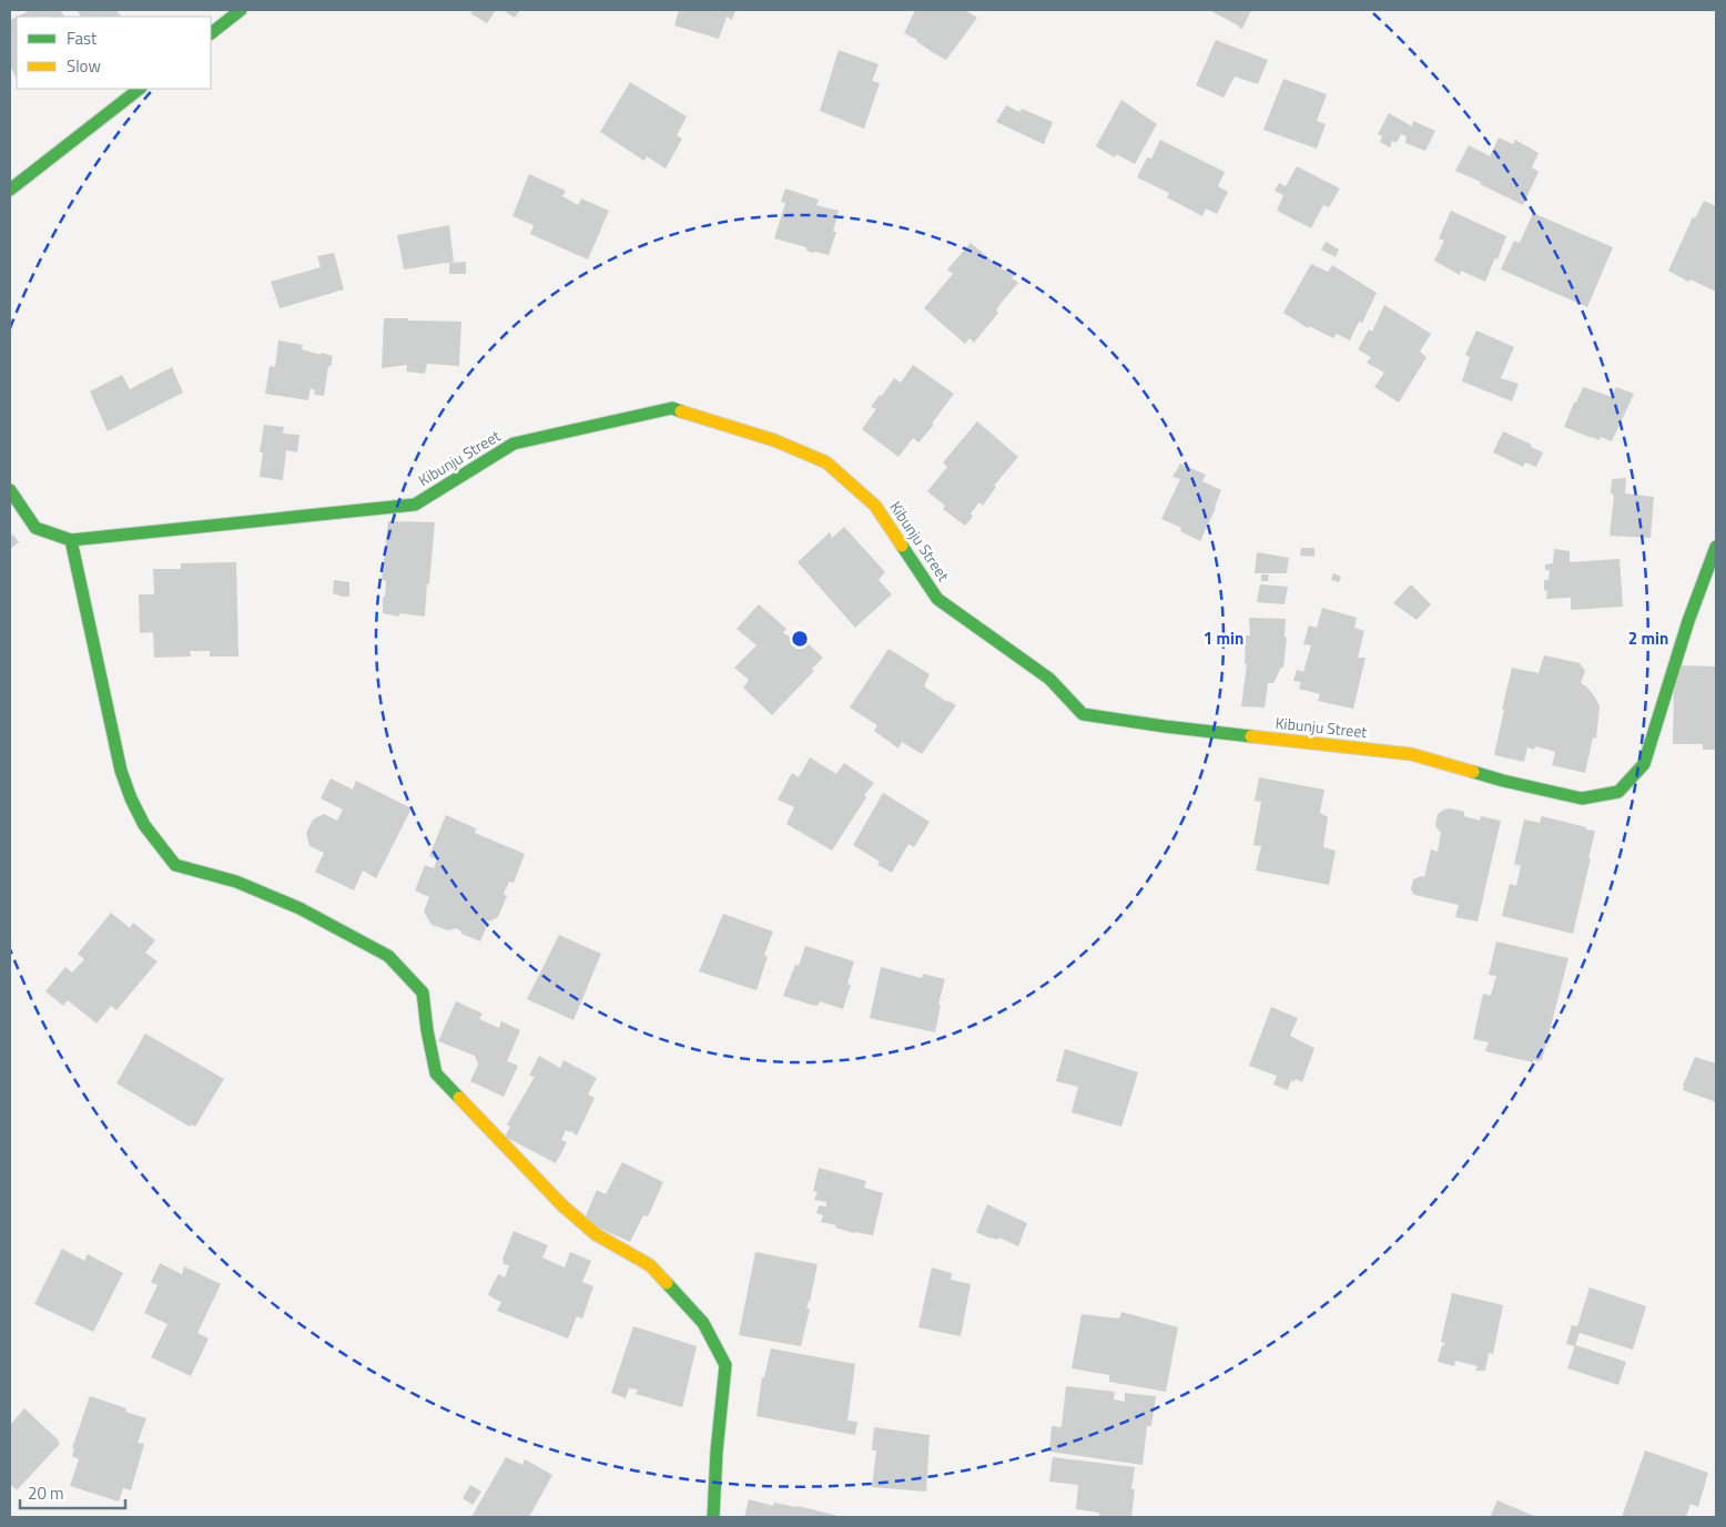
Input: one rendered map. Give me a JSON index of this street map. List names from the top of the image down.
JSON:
{
  "streets": {
    "street": ["Kibunju Street"]
  },
  "legend": ["Fast", "Slow"],
  "scale_bar": "20 m",
  "rings": ["1 min", "2 min"]
}
